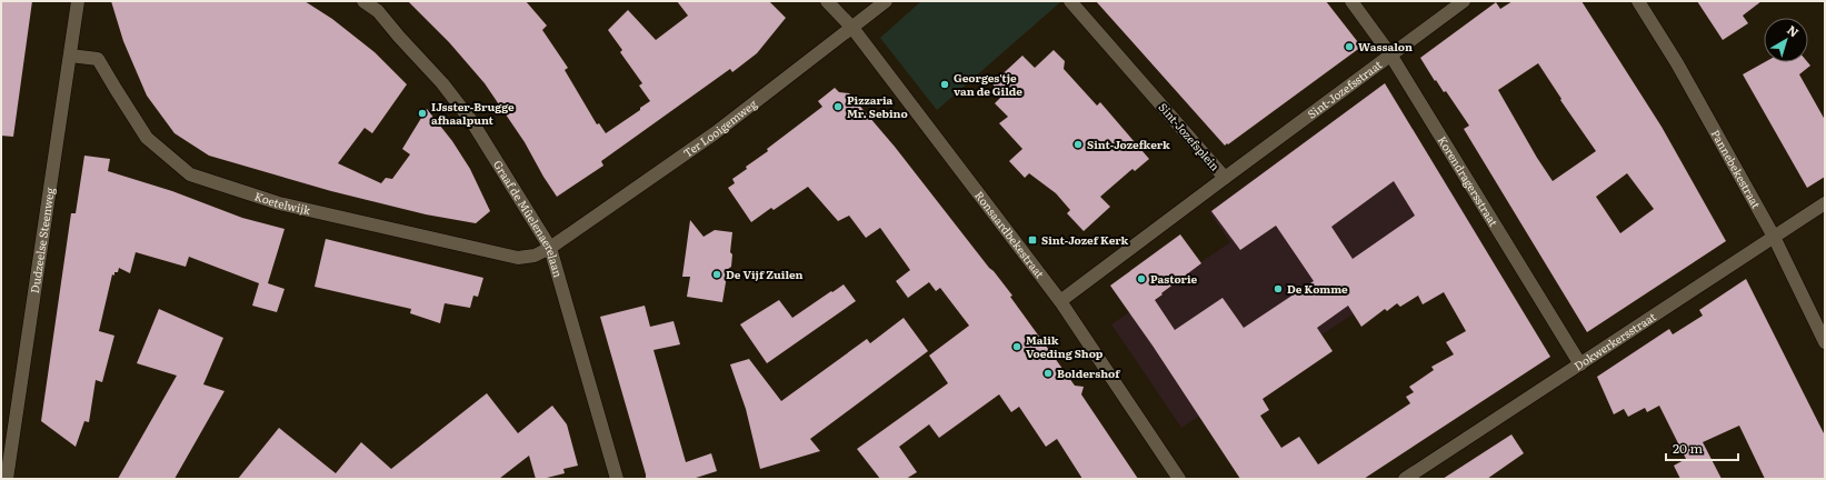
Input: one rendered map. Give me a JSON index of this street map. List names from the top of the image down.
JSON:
{
  "streets": {
    "street": [
      "Sint-Jozefsstraat",
      "Ter Looigemweg",
      "Sint-Jozefsplein",
      "Pannebekestraat",
      "Korendragersstraat",
      "Koetelwijk",
      "Graaf de Mûelenaerelaan",
      "Ronsaardbekestraat",
      "Dudzeelse Steenweg",
      "Dokwerkersstraat"
    ]
  },
  "crossings": [
    ["Sint-Jozefsstraat", "Sint-Jozefsplein"],
    ["Sint-Jozefsstraat", "Korendragersstraat"],
    ["Ter Looigemweg", "Koetelwijk"],
    ["Ter Looigemweg", "Graaf de Mûelenaerelaan"],
    ["Ter Looigemweg", "Ronsaardbekestraat"],
    ["Sint-Jozefsplein", "Ronsaardbekestraat"],
    ["Pannebekestraat", "Dokwerkersstraat"],
    ["Korendragersstraat", "Dokwerkersstraat"],
    ["Koetelwijk", "Graaf de Mûelenaerelaan"],
    ["Koetelwijk", "Dudzeelse Steenweg"]
  ],
  "places": {
    "other": [
      "Wassalon",
      "Georges'tje van de Gilde",
      "Pizzaria Mr. Sebino",
      "IJsster-Brugge afhaalpunt",
      "Sint-Jozefkerk",
      "De Vijf Zuilen",
      "Pastorie",
      "De Komme",
      "Malik Voeding Shop",
      "Boldershof"
    ],
    "transit": ["Sint-Jozef Kerk"]
  },
  "scale_bar": "20 m",
  "north": "top right"
}
